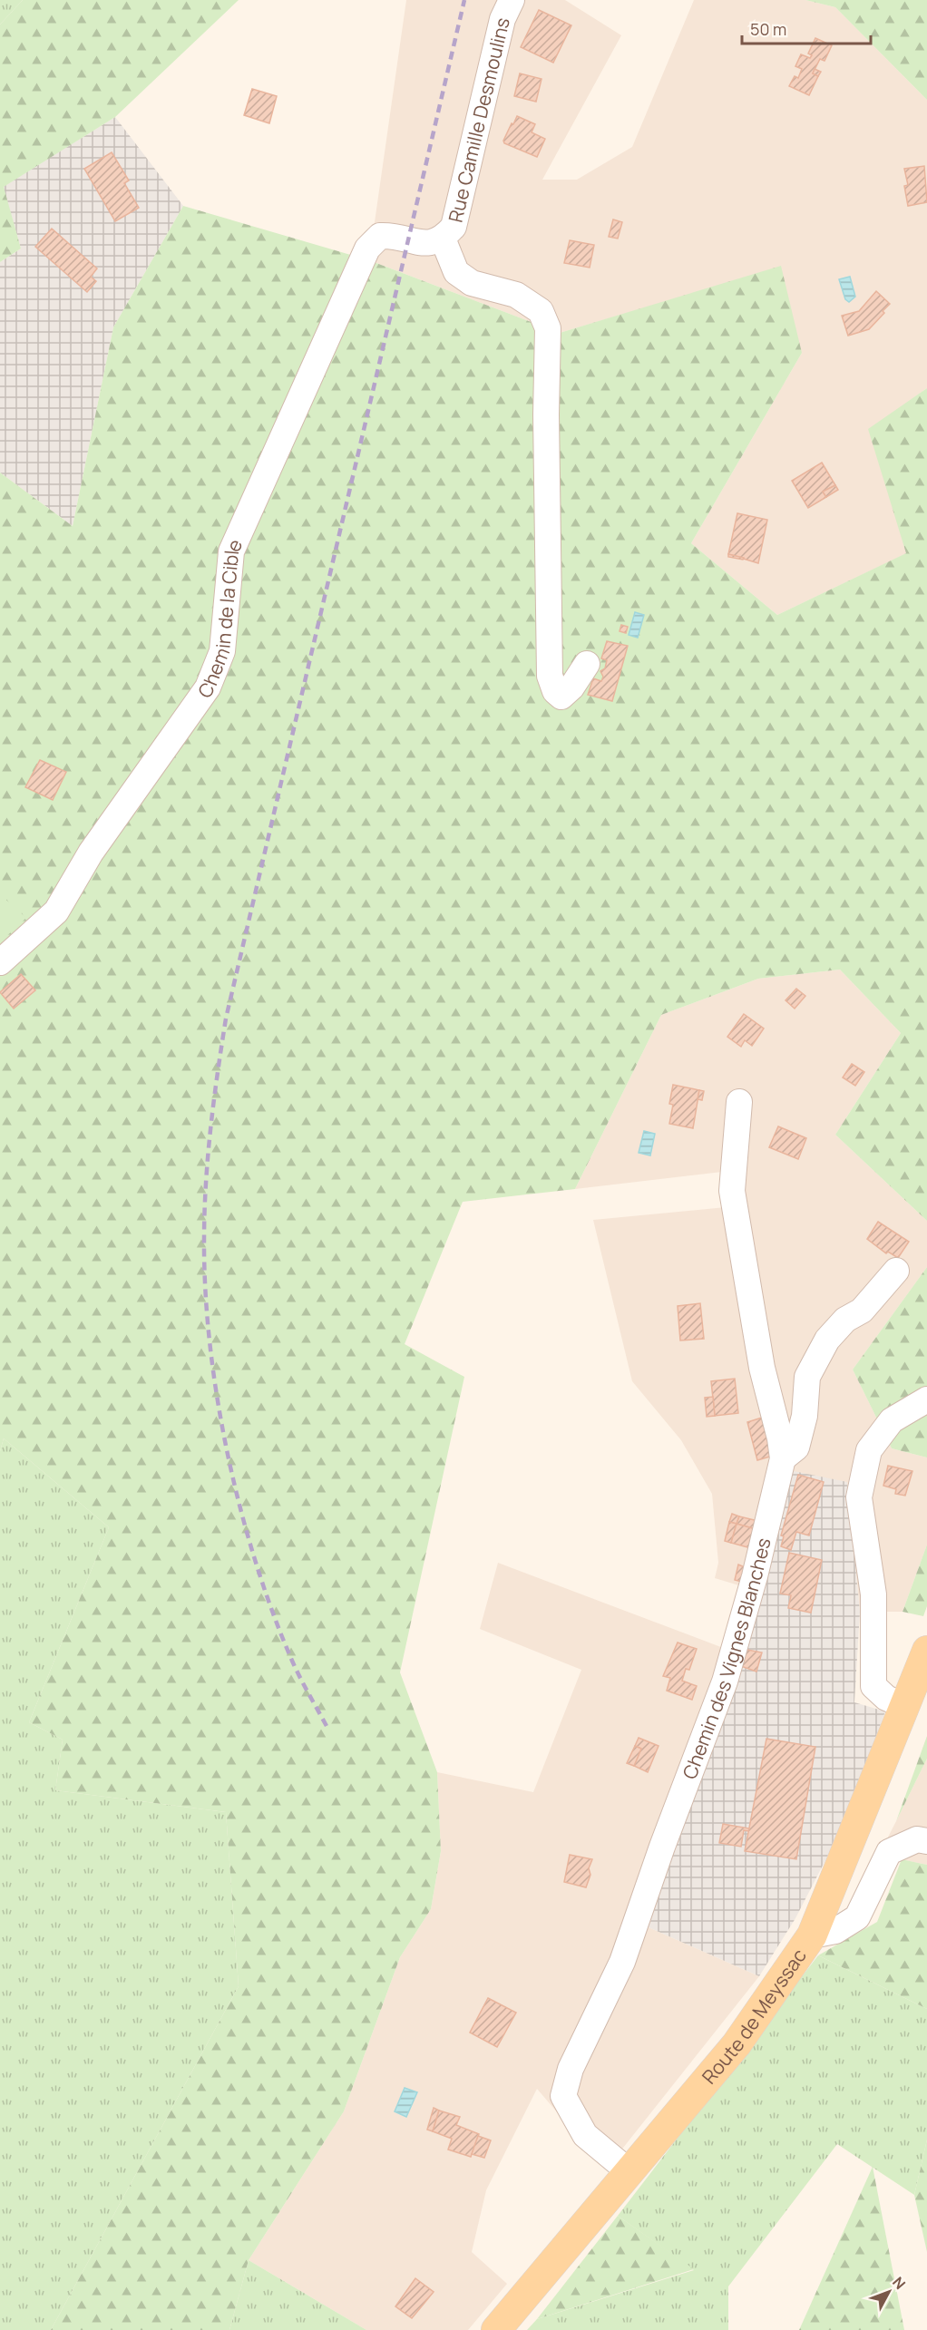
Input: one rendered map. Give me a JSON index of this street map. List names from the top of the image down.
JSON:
{
  "streets": {
    "main road": ["Route de Meyssac"],
    "street": ["Rue Camille Desmoulins", "Chemin de la Cible", "Chemin des Vignes Blanches"]
  },
  "crossings": [
    ["Rue Camille Desmoulins", "Chemin de la Cible"],
    ["Chemin des Vignes Blanches", "Route de Meyssac"]
  ],
  "scale_bar": "50 m",
  "north": "top right"
}
